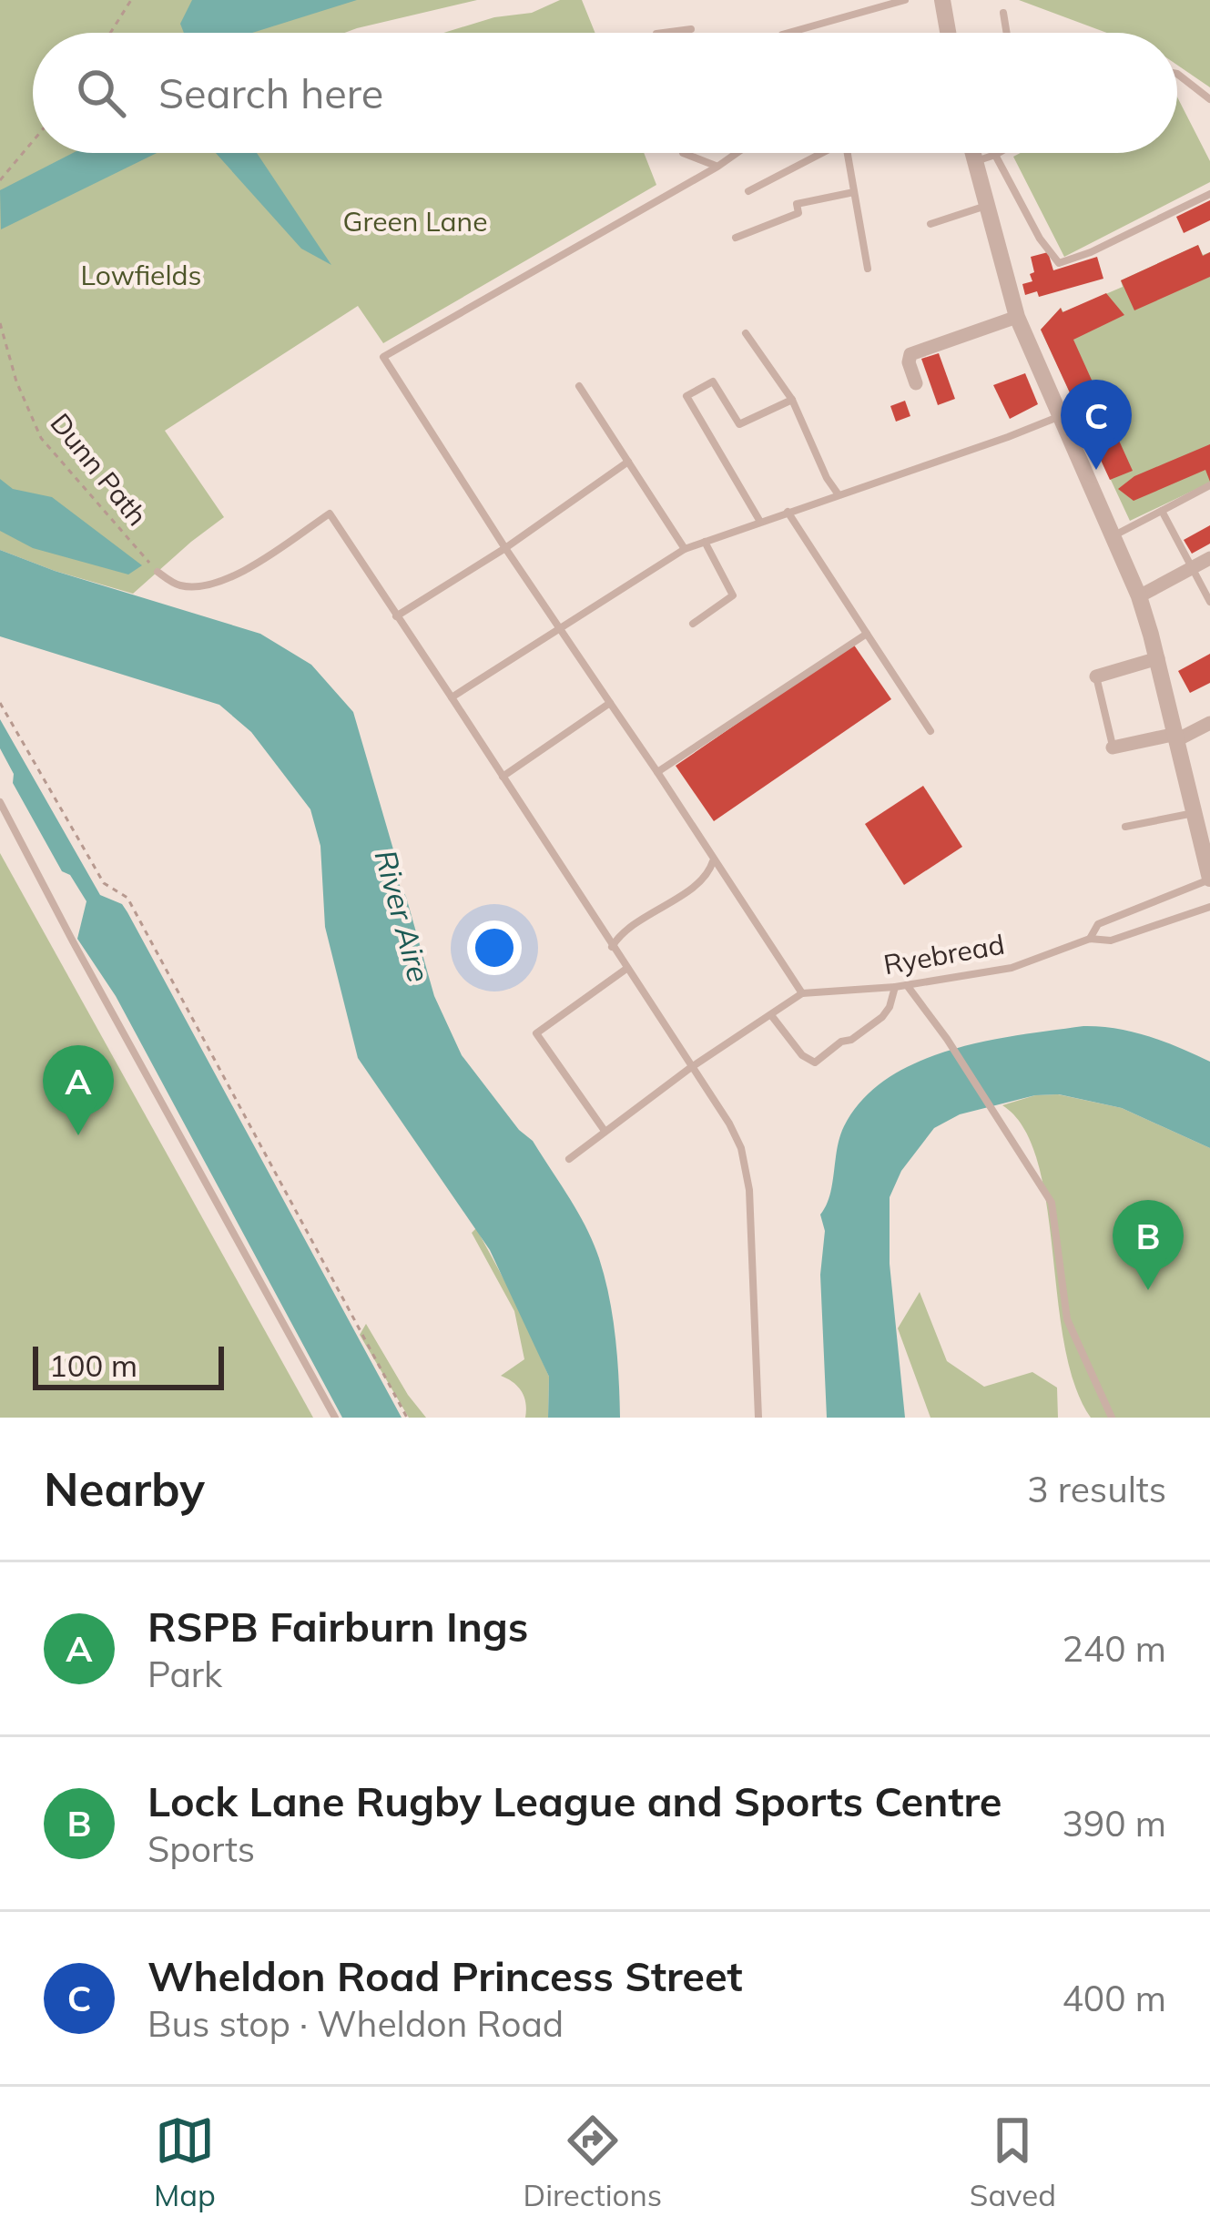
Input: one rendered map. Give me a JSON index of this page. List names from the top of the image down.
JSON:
{
  "streets": {
    "lane": ["Ryebread"],
    "path": ["Dunn Path"]
  },
  "water": ["River Aire"],
  "parks": ["Green Lane", "Lowfields"],
  "scale_bar": "100 m",
  "page": {
    "search": "Search here",
    "pins": ["C", "A", "B"],
    "scale": "100 m",
    "heading": ["Nearby", "3 results"],
    "list": [
      {
        "mark": "A",
        "name": "RSPB Fairburn Ings",
        "note": "Park",
        "value": "240 m"
      },
      {
        "mark": "B",
        "name": "Lock Lane Rugby League and Sports Centre",
        "note": "Sports",
        "value": "390 m"
      },
      {
        "mark": "C",
        "name": "Wheldon Road Princess Street",
        "note": "Bus stop · Wheldon Road",
        "value": "400 m"
      }
    ],
    "nav": ["Map", "Directions", "Saved"]
  }
}
